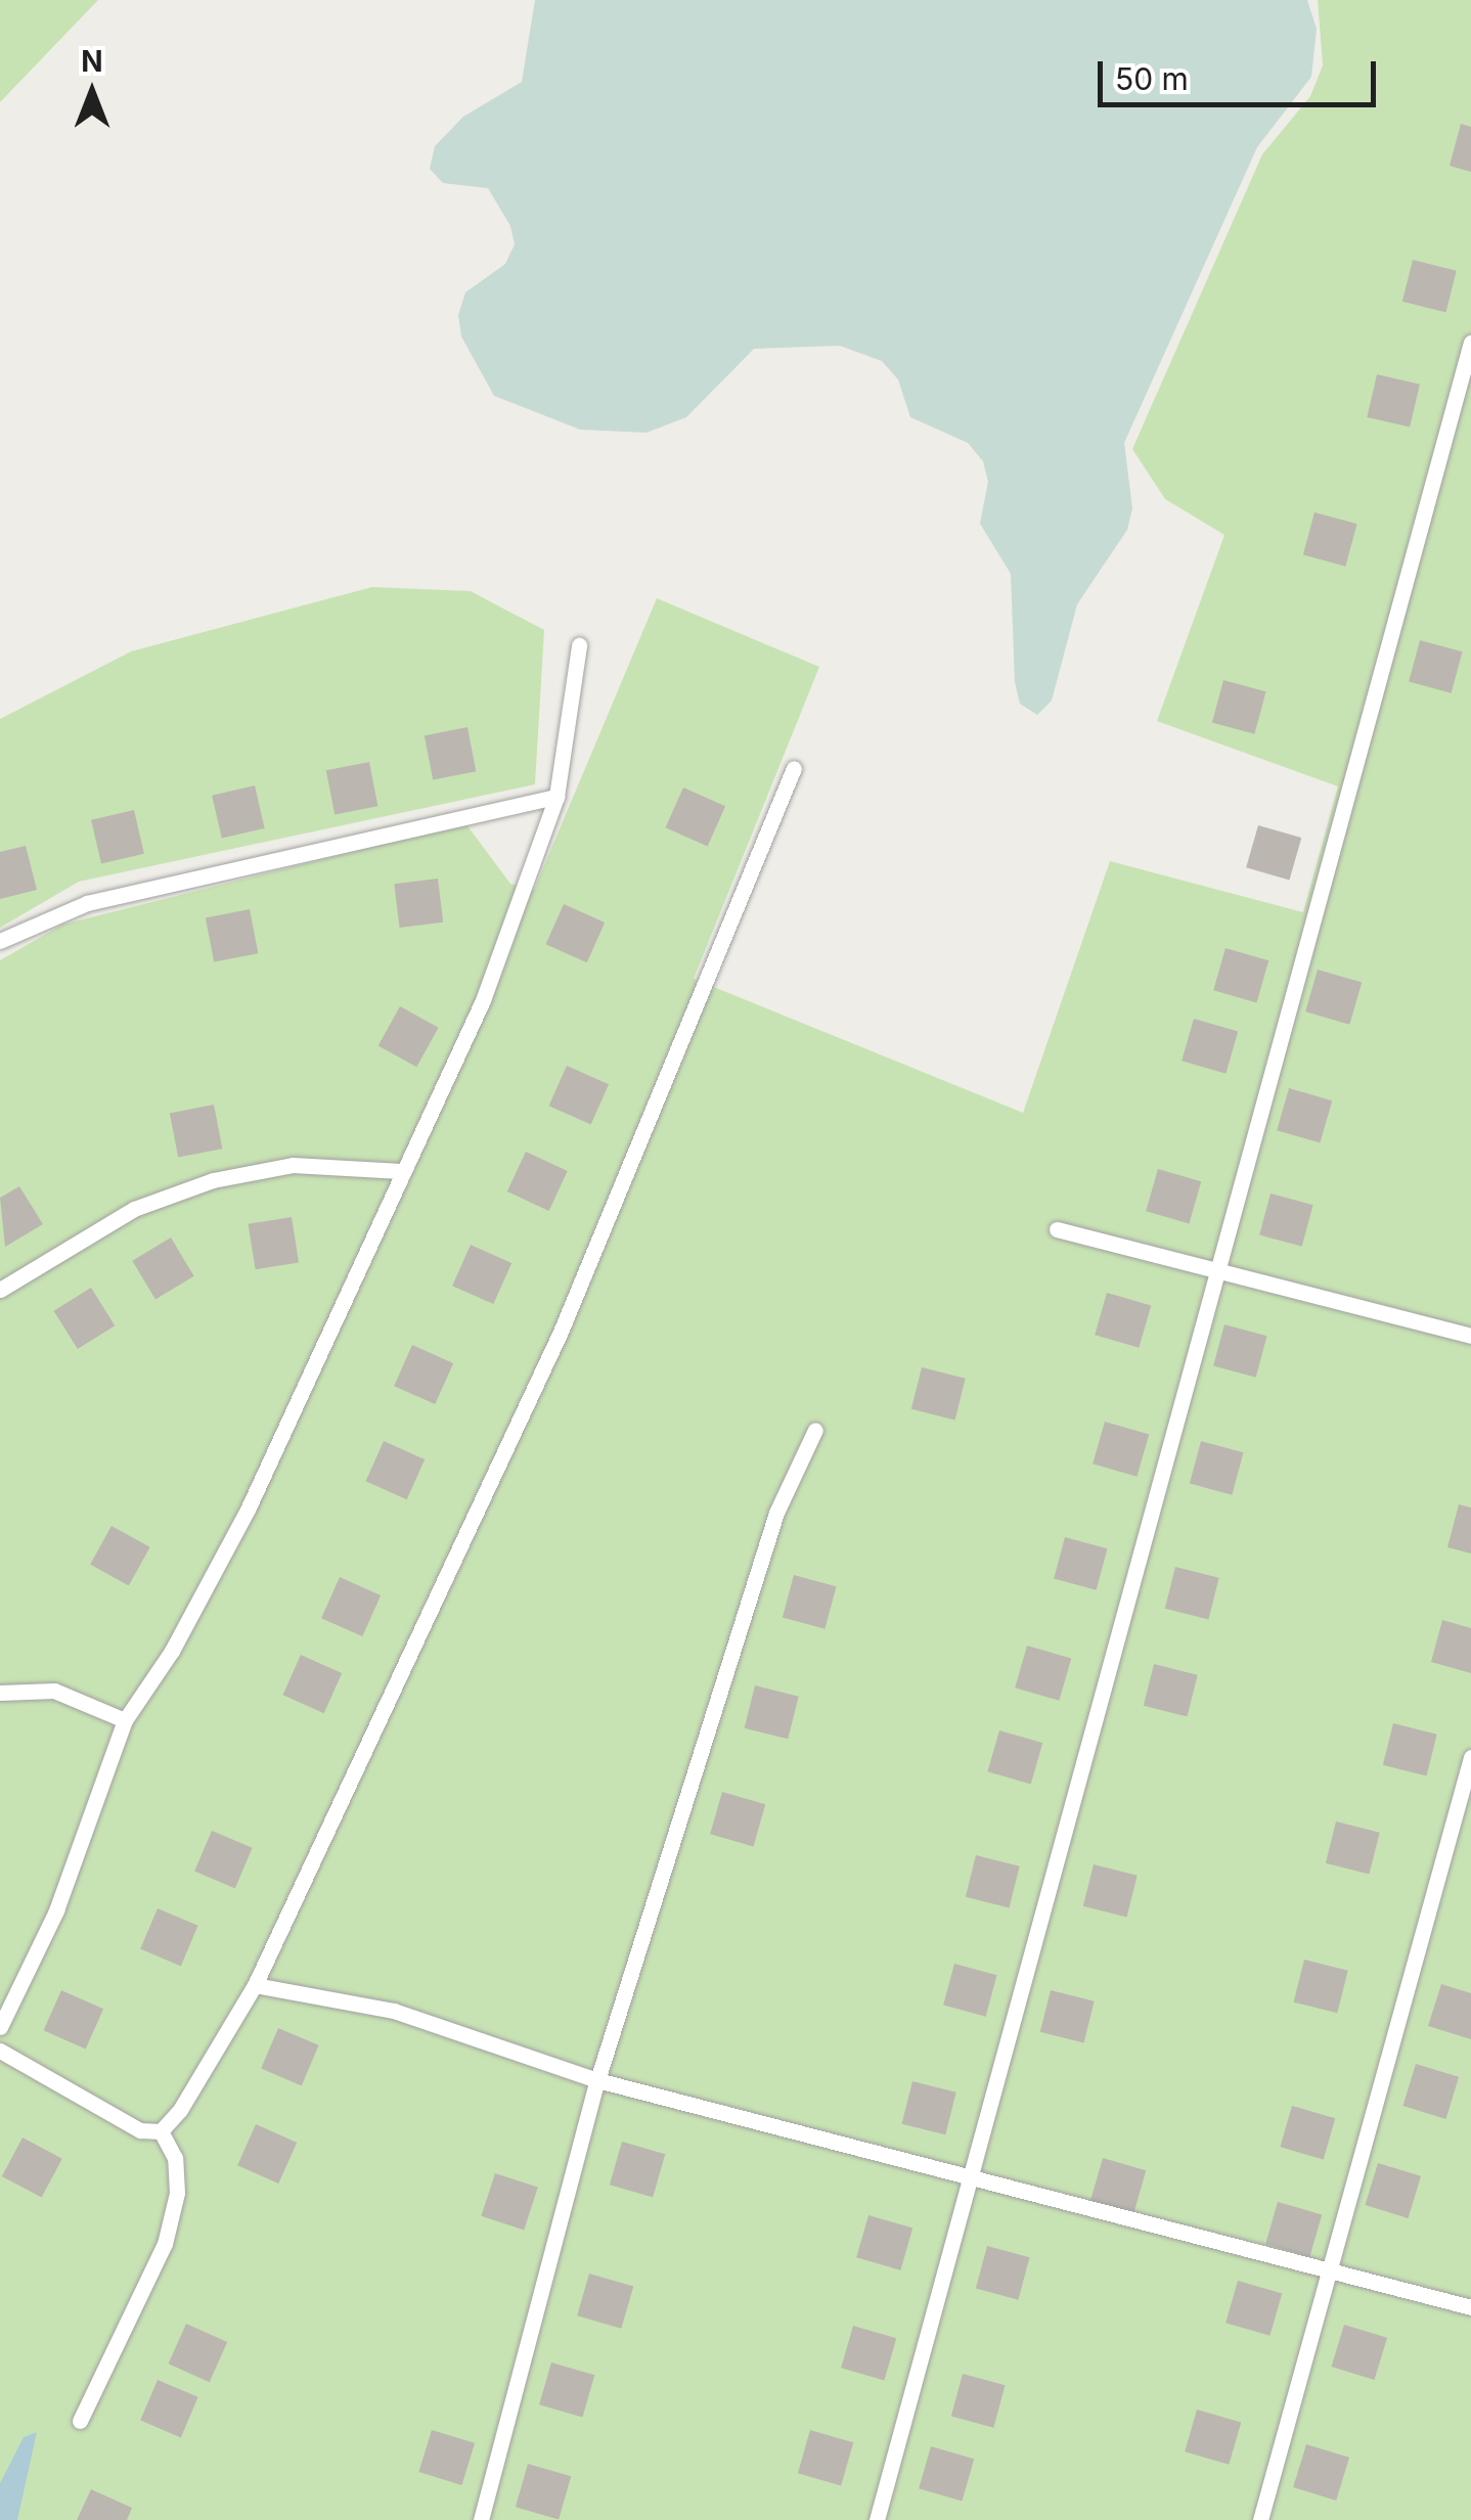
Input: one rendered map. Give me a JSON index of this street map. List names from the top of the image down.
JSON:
{
  "scale_bar": "50 m",
  "north": "top"
}
